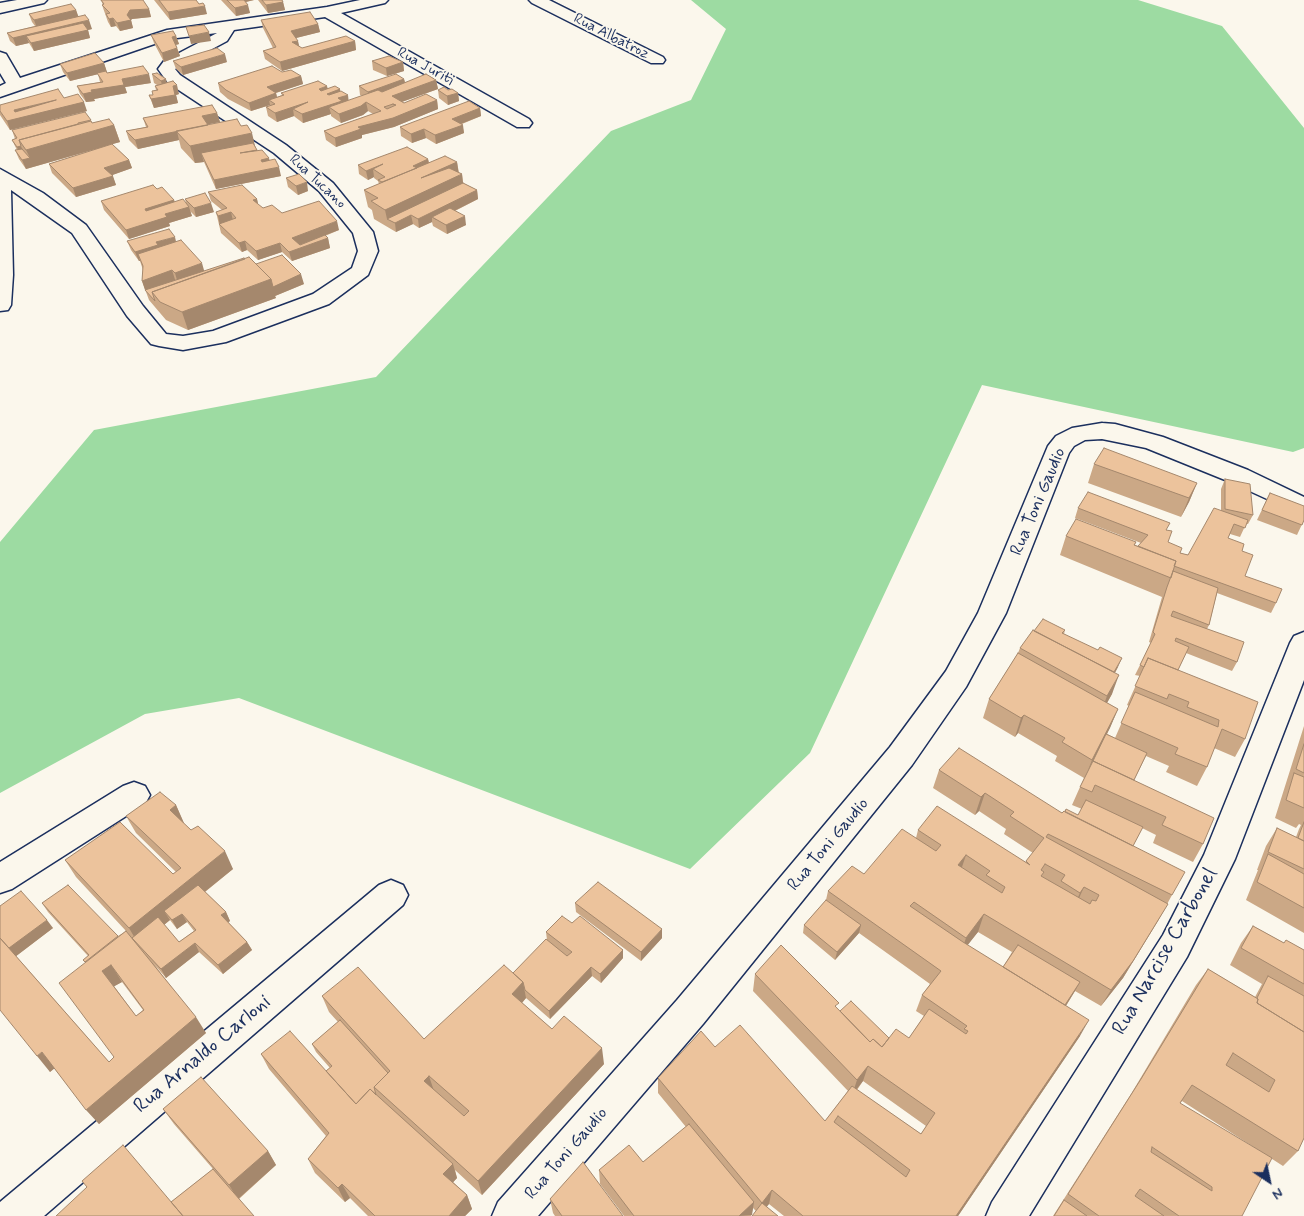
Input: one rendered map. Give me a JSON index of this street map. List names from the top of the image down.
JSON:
{
  "streets": {
    "street": [
      "Rua Albatroz",
      "Rua Juriti",
      "Rua Tucano",
      "Rua Toni Gaudio",
      "Rua Narcise Carbonel",
      "Rua Arnaldo Carloni"
    ]
  },
  "north": "bottom right"
}
